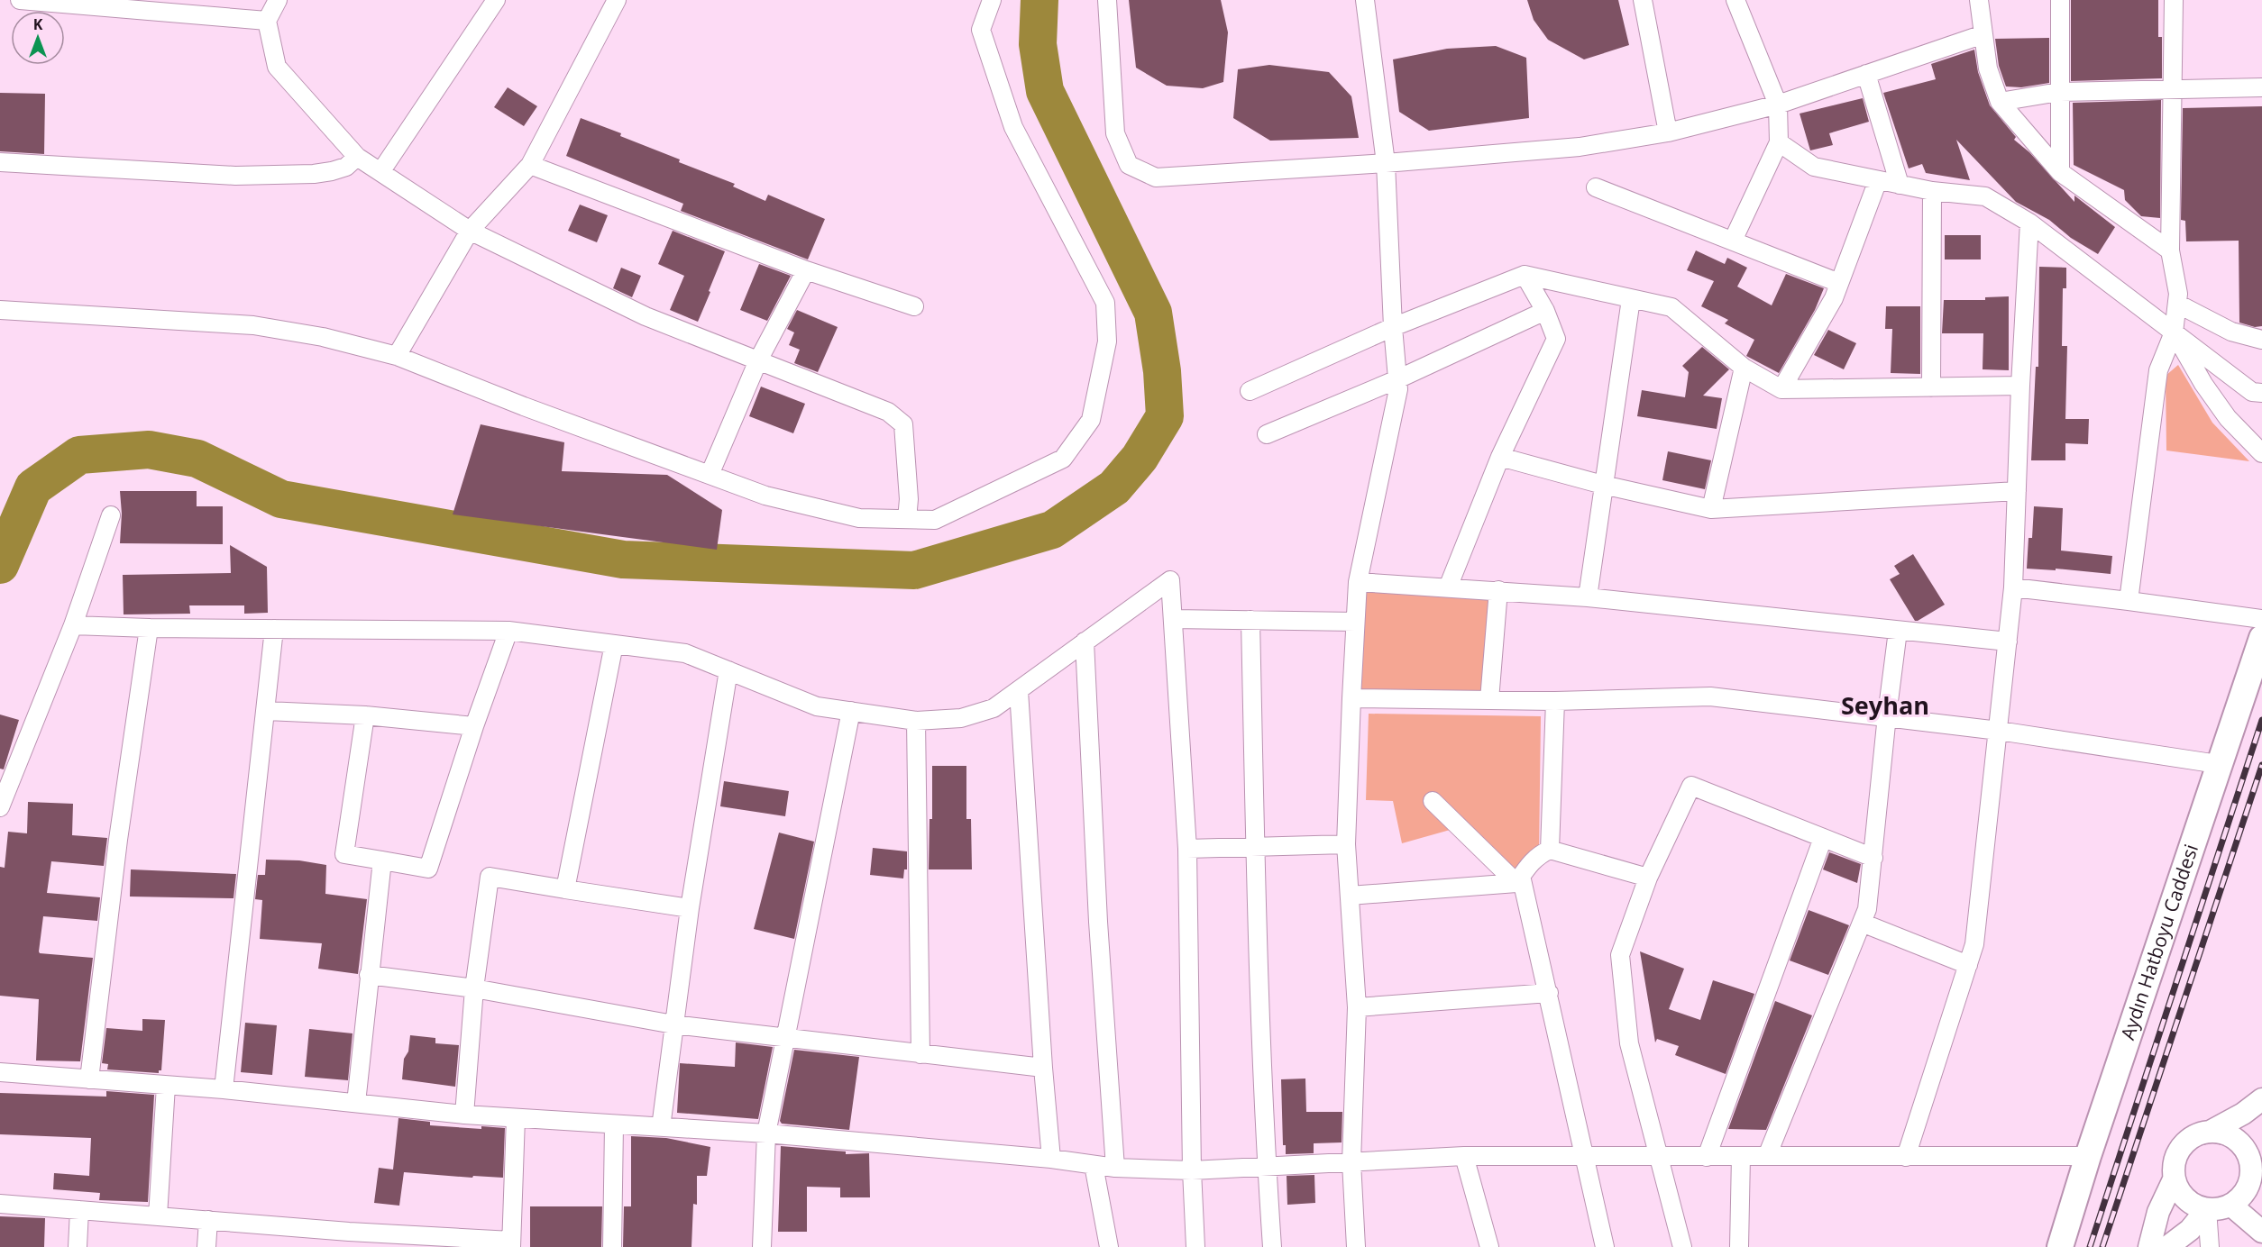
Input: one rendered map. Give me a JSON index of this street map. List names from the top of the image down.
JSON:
{
  "streets": {
    "main road": ["Aydın Hatboyu Caddesi"]
  },
  "districts": ["Seyhan"],
  "north": "top"
}
